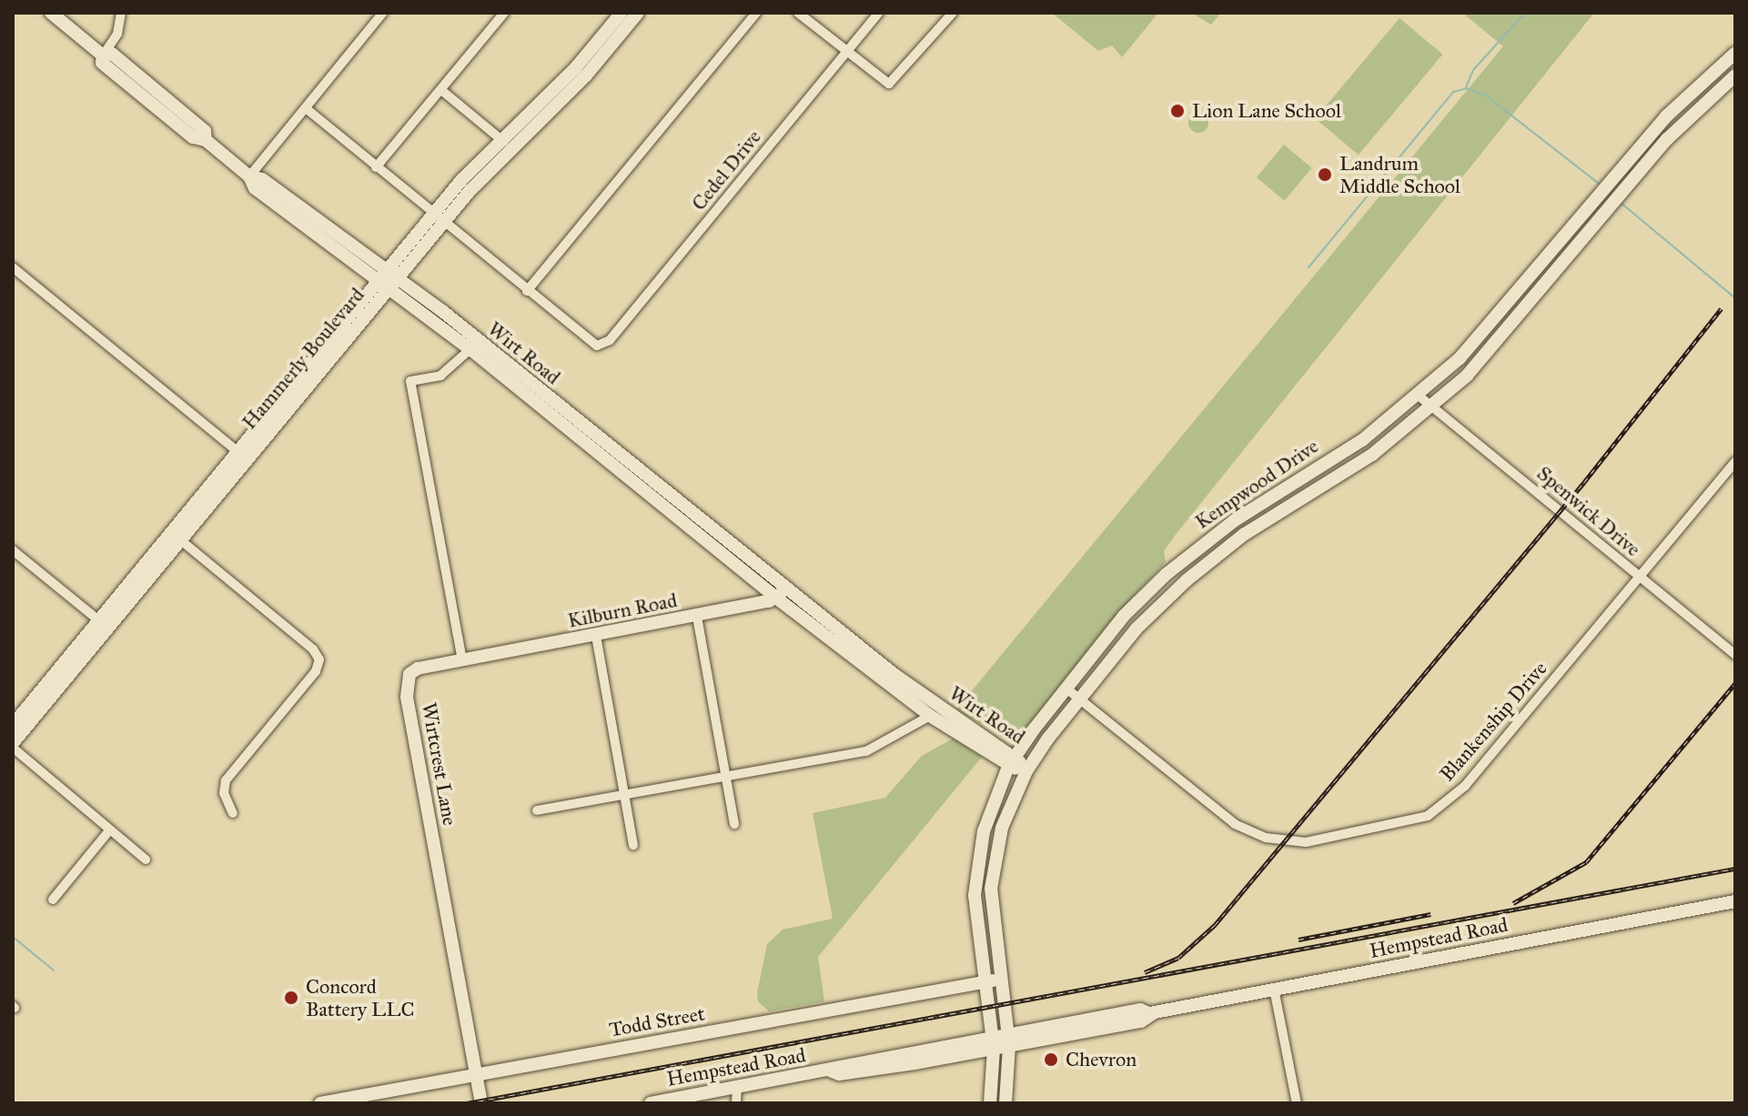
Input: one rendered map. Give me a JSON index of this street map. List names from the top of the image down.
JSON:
{
  "streets": {
    "main road": [
      "Wirt Road",
      "Hammerly Boulevard",
      "Kempwood Drive",
      "Kilburn Road",
      "Wirtcrest Lane",
      "Hempstead Road",
      "Todd Street"
    ],
    "street": ["Cedel Drive", "Spenwick Drive", "Blankenship Drive"]
  },
  "crossings": [
    ["Wirt Road", "Hammerly Boulevard"],
    ["Wirt Road", "Kempwood Drive"],
    ["Wirt Road", "Kilburn Road"],
    ["Kempwood Drive", "Spenwick Drive"],
    ["Kempwood Drive", "Blankenship Drive"],
    ["Kempwood Drive", "Hempstead Road"],
    ["Kempwood Drive", "Todd Street"],
    ["Spenwick Drive", "Blankenship Drive"],
    ["Kilburn Road", "Wirtcrest Lane"],
    ["Wirtcrest Lane", "Todd Street"]
  ],
  "places": [
    "Lion Lane School",
    "Landrum Middle School",
    "Concord Battery LLC",
    "Chevron"
  ]
}
